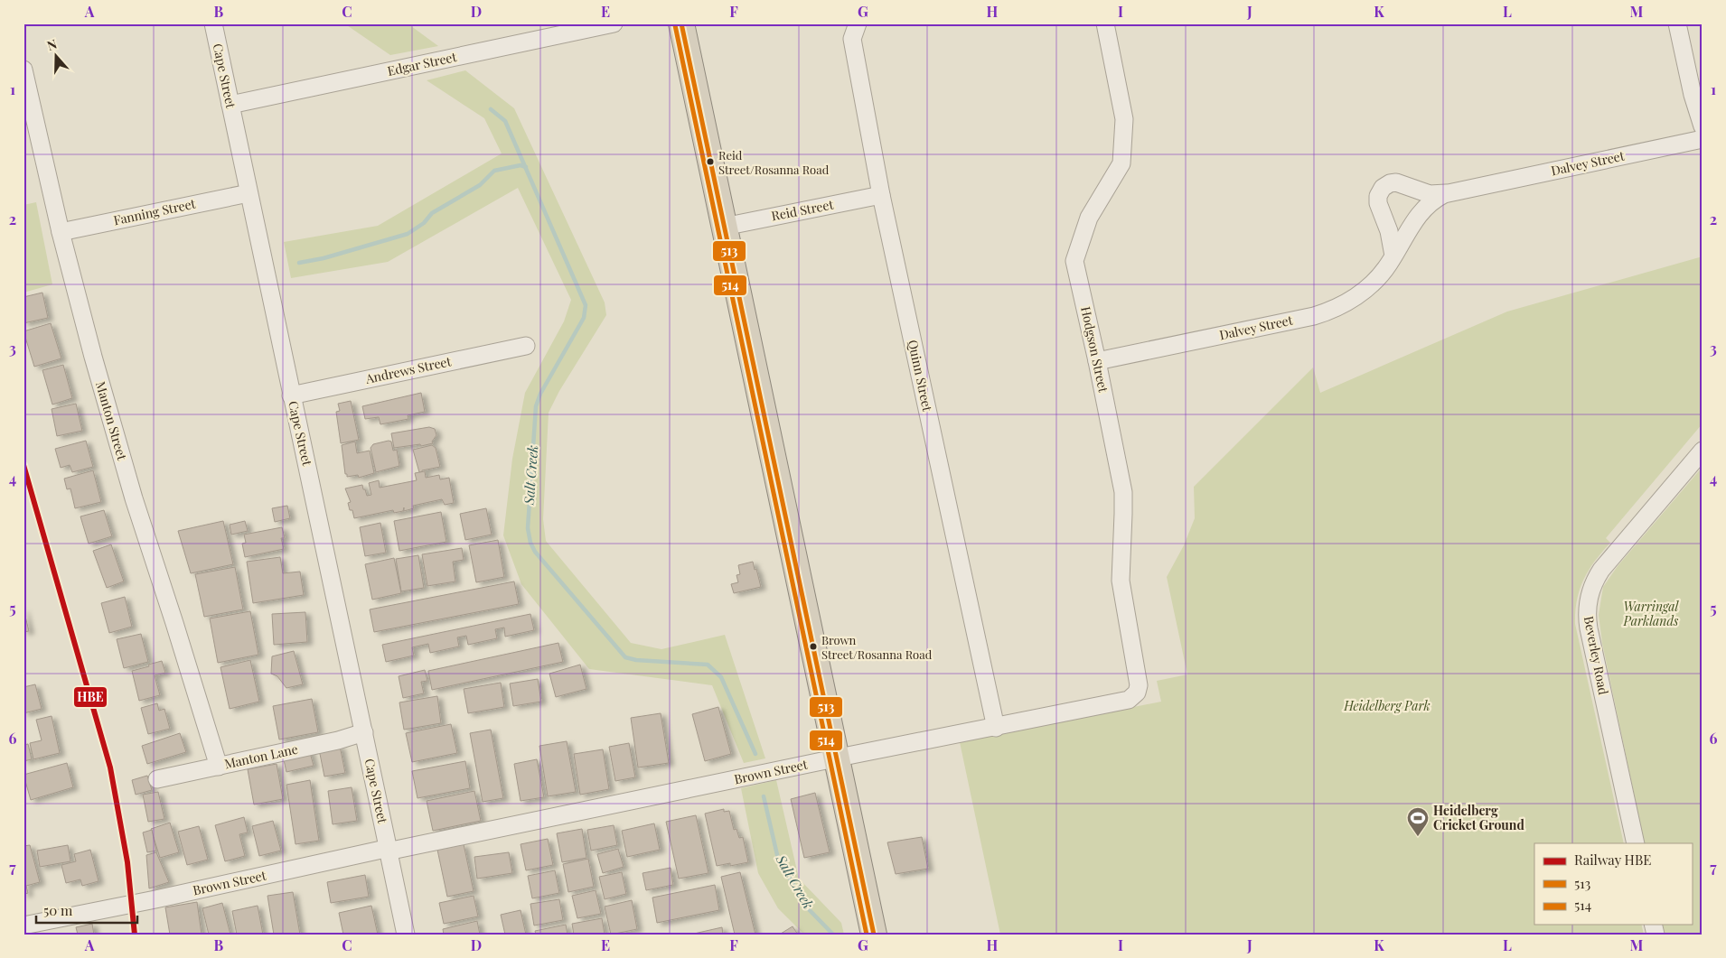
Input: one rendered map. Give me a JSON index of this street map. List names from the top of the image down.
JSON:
{
  "streets": {
    "street": [
      "Edgar Street",
      "Cape Street",
      "Dalvey Street",
      "Reid Street",
      "Fanning Street",
      "Hodgson Street",
      "Andrews Street",
      "Quinn Street",
      "Manton Street",
      "Beverley Road",
      "Manton Lane",
      "Brown Street"
    ]
  },
  "crossings": [
    ["Edgar Street", "Cape Street"],
    ["Cape Street", "Fanning Street"],
    ["Cape Street", "Andrews Street"],
    ["Cape Street", "Manton Lane"],
    ["Cape Street", "Brown Street"],
    ["Dalvey Street", "Hodgson Street"],
    ["Reid Street", "Quinn Street"],
    ["Fanning Street", "Manton Street"],
    ["Hodgson Street", "Brown Street"],
    ["Quinn Street", "Brown Street"],
    ["Manton Street", "Manton Lane"]
  ],
  "water": ["Salt Creek"],
  "parks": ["Warringal Parklands", "Heidelberg Park"],
  "places": {
    "other": ["Reid Street/Rosanna Road", "Brown Street/Rosanna Road"],
    "sports": ["Heidelberg Cricket Ground"]
  },
  "lines": ["transit line 513", "transit line 514", "rail line HBE"],
  "legend": ["Railway HBE", "513", "514"],
  "scale_bar": "50 m",
  "north": "top",
  "grid": {
    "columns": [
      "A",
      "B",
      "C",
      "D",
      "E",
      "F",
      "G",
      "H",
      "I",
      "J",
      "K",
      "L",
      "M"
    ],
    "rows": [
      "1",
      "2",
      "3",
      "4",
      "5",
      "6",
      "7"
    ]
  }
}
